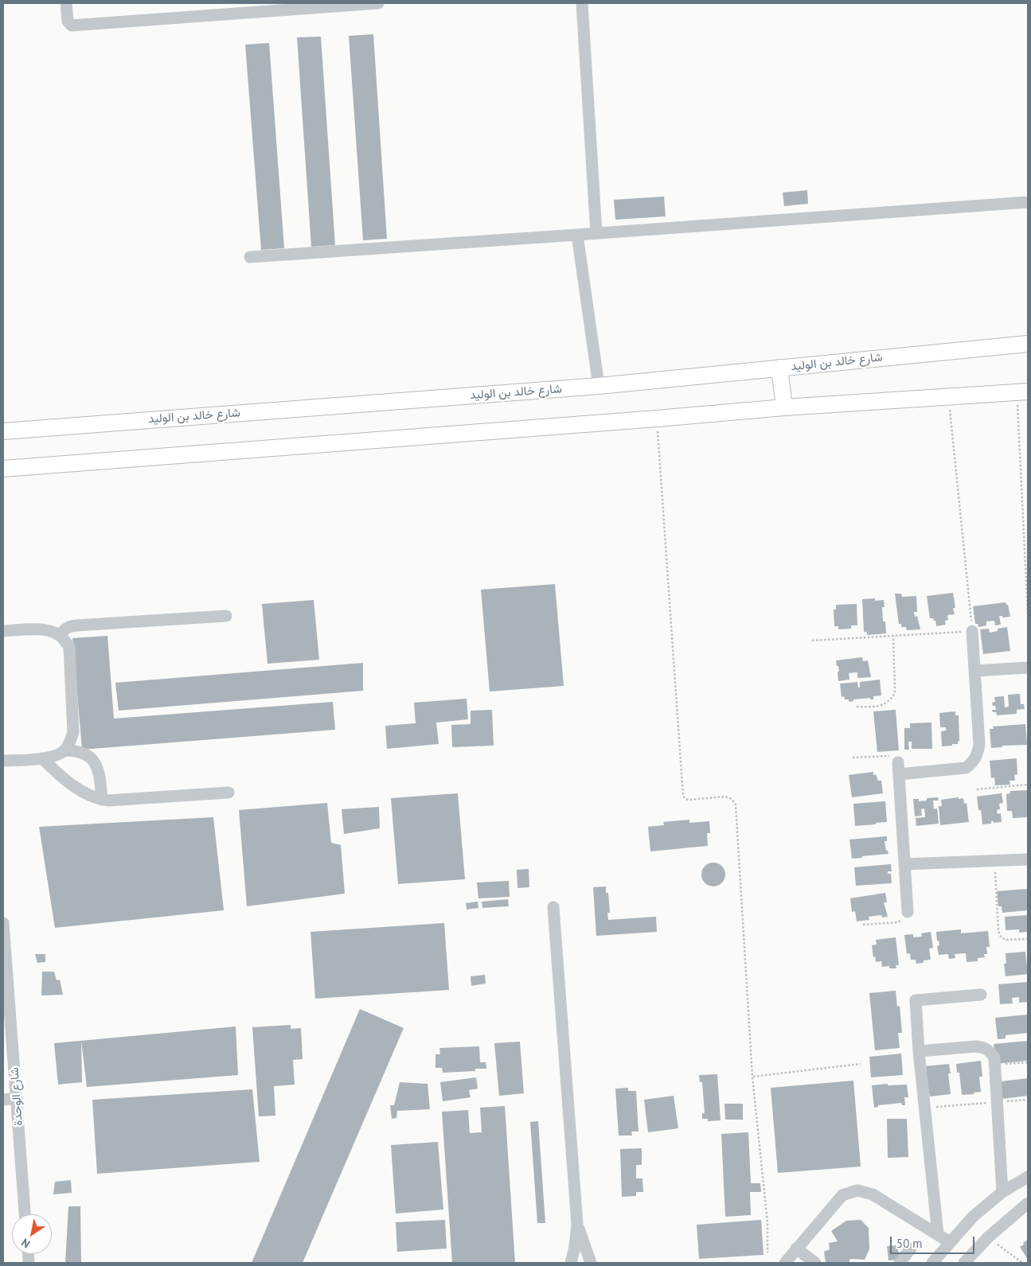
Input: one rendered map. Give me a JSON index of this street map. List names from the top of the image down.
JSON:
{
  "streets": {
    "main road": ["شارع خالد بن الوليد"],
    "street": ["شارع الوحدة"]
  },
  "scale_bar": "50 m",
  "north": "bottom left"
}
